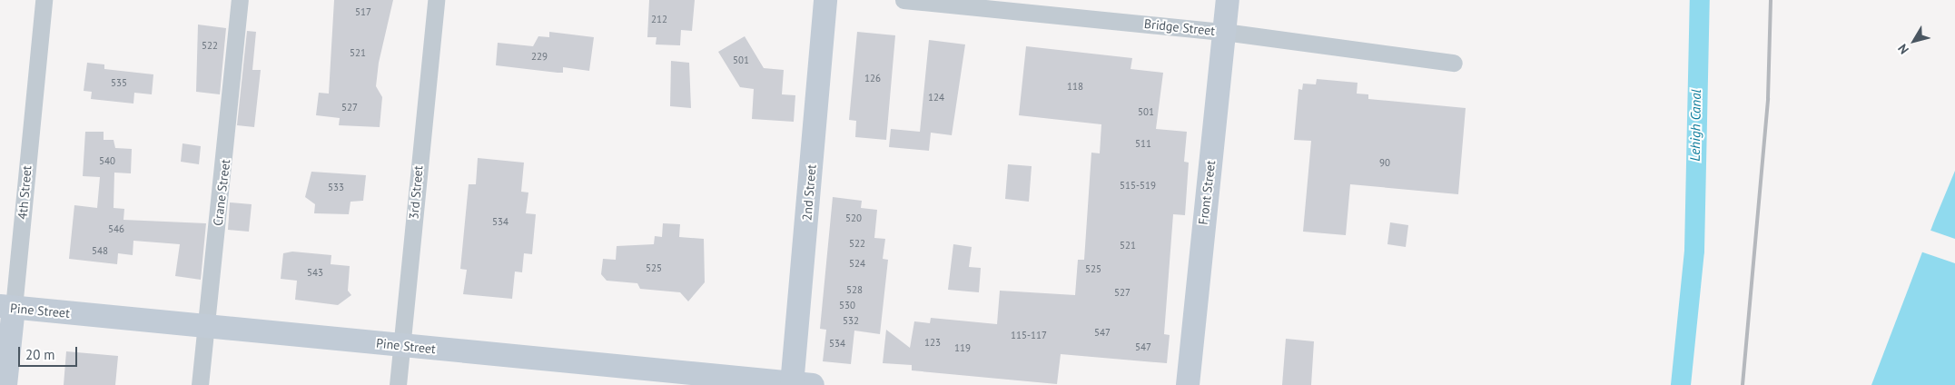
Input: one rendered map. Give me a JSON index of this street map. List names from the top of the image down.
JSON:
{
  "streets": {
    "street": [
      "Bridge Street",
      "4th Street",
      "Crane Street",
      "3rd Street",
      "2nd Street",
      "Front Street",
      "Pine Street"
    ]
  },
  "crossings": [
    ["Bridge Street", "Front Street"],
    ["4th Street", "Pine Street"],
    ["Crane Street", "Pine Street"],
    ["3rd Street", "Pine Street"],
    ["2nd Street", "Pine Street"]
  ],
  "water": ["Lehigh Canal"],
  "house_numbers": [
    "517",
    "212",
    "522",
    "521",
    "229",
    "501",
    "126",
    "535",
    "118",
    "124",
    "527",
    "501",
    "511",
    "540",
    "90",
    "515-519",
    "533",
    "520",
    "534",
    "546",
    "522",
    "521",
    "548",
    "524",
    "525",
    "525",
    "543",
    "528",
    "527",
    "530",
    "532",
    "547",
    "115-117",
    "123",
    "534",
    "547",
    "119"
  ],
  "scale_bar": "20 m",
  "north": "bottom left"
}
